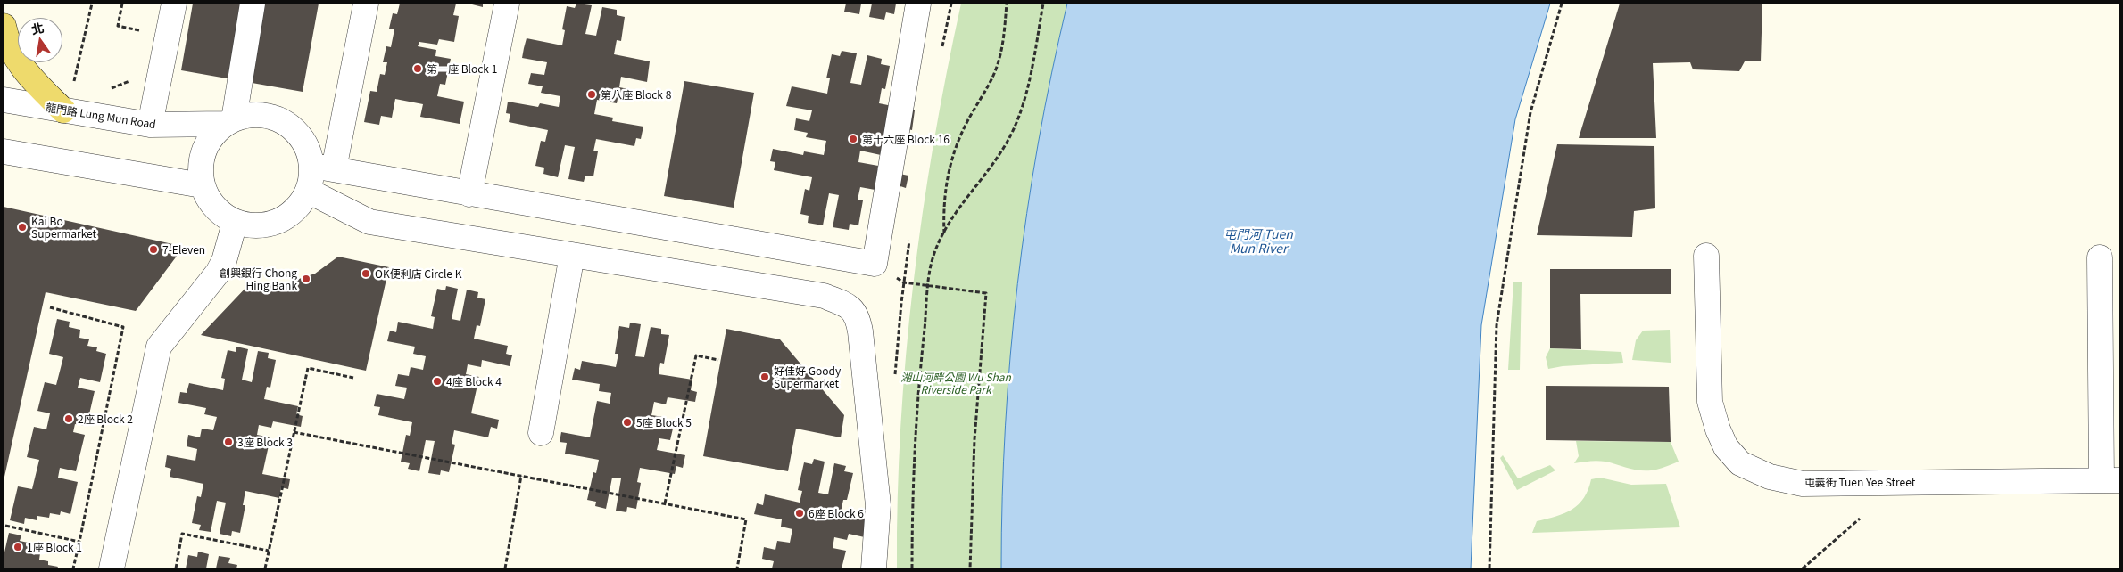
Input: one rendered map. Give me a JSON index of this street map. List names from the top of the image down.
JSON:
{
  "streets": {
    "street": ["龍門路 Lung Mun Road", "屯義街 Tuen Yee Street"]
  },
  "water": ["屯門河 Tuen Mun River"],
  "parks": ["湖山河畔公園 Wu Shan Riverside Park"],
  "places": [
    "第一座 Block 1",
    "第八座 Block 8",
    "第十六座 Block 16",
    "Kai Bo Supermarket",
    "7-Eleven",
    "OK便利店 Circle K",
    "創興銀行 Chong Hing Bank",
    "好佳好 Goody Supermarket",
    "4座 Block 4",
    "2座 Block 2",
    "5座 Block 5",
    "3座 Block 3",
    "6座 Block 6",
    "1座 Block 1"
  ],
  "north": "top"
}
